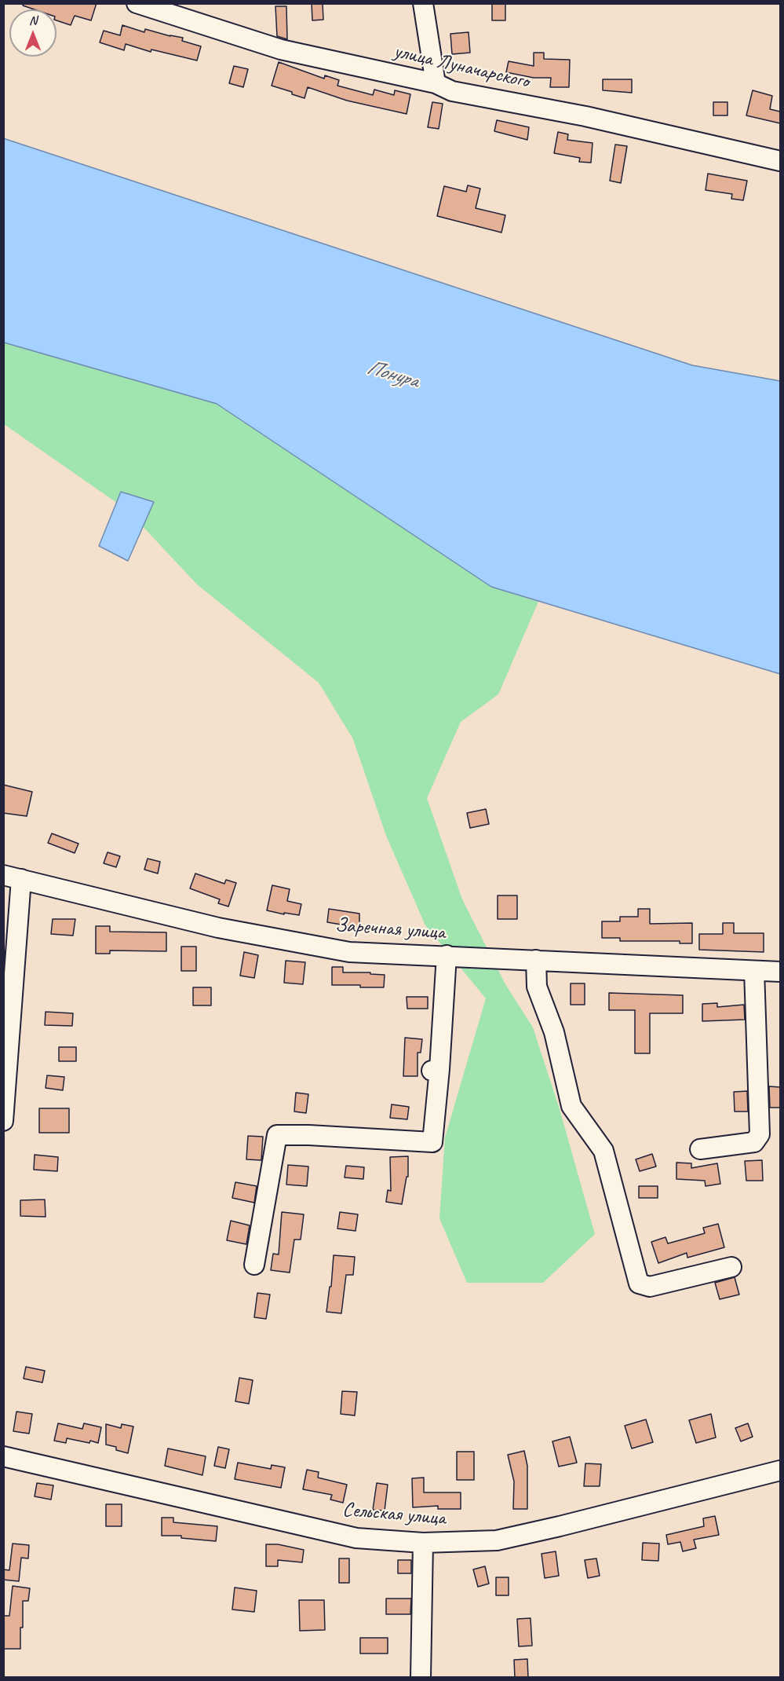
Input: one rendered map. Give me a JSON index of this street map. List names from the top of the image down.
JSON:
{
  "streets": {
    "street": ["улица Луначарского", "Заречная улица", "Сельская улица"]
  },
  "water": ["Понура"],
  "north": "top"
}
